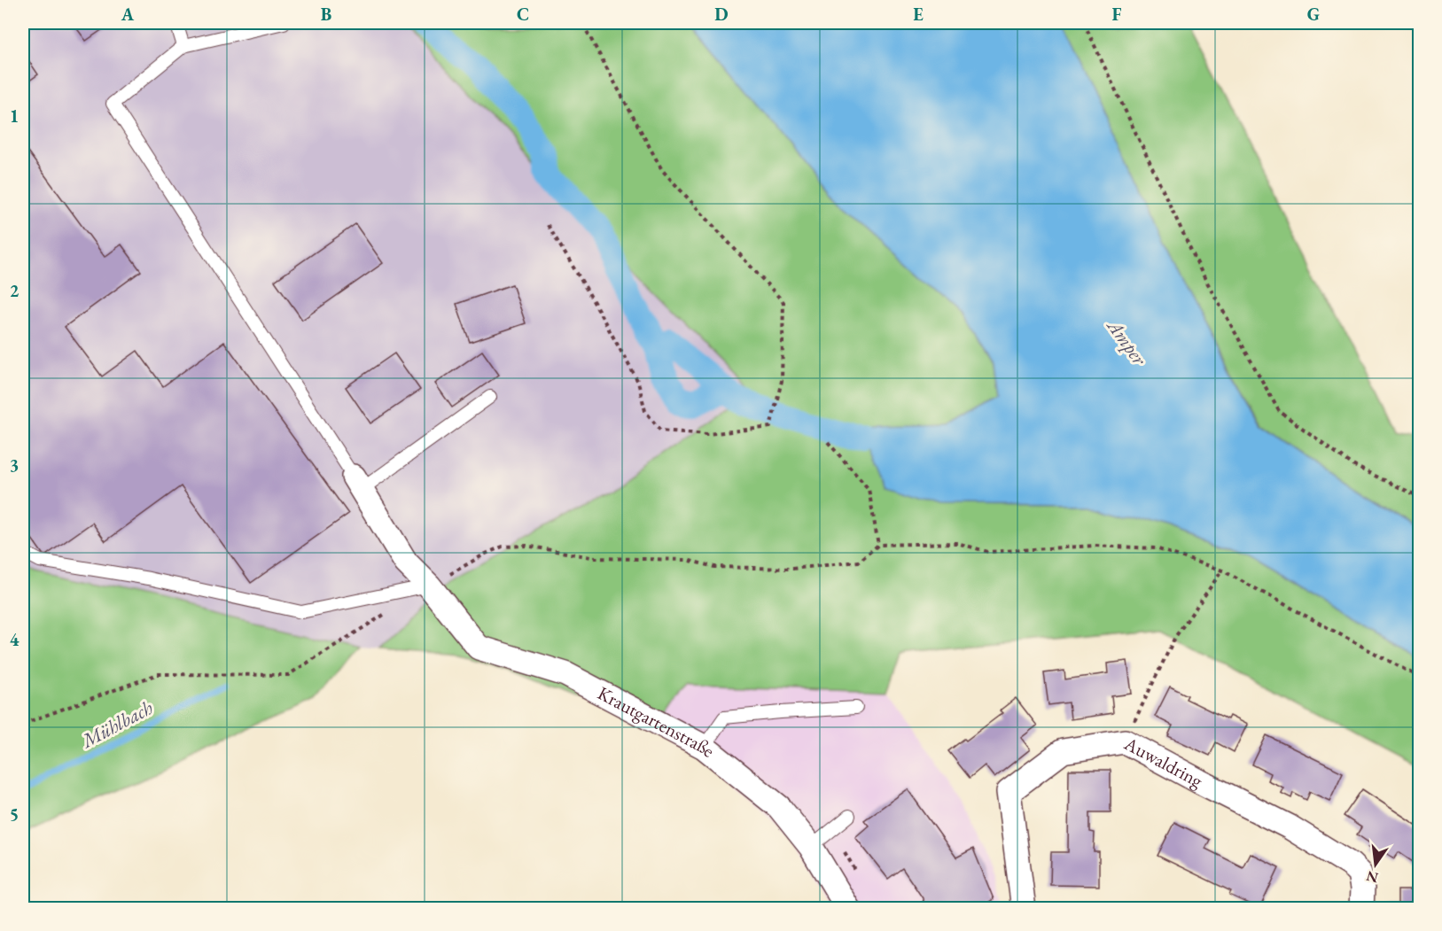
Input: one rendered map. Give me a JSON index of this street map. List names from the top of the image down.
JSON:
{
  "streets": {
    "street": ["Krautgartenstraße", "Auwaldring"]
  },
  "water": ["Amper", "Mühlbach"],
  "north": "bottom",
  "grid": {
    "columns": [
      "A",
      "B",
      "C",
      "D",
      "E",
      "F",
      "G"
    ],
    "rows": [
      "1",
      "2",
      "3",
      "4",
      "5"
    ]
  }
}
